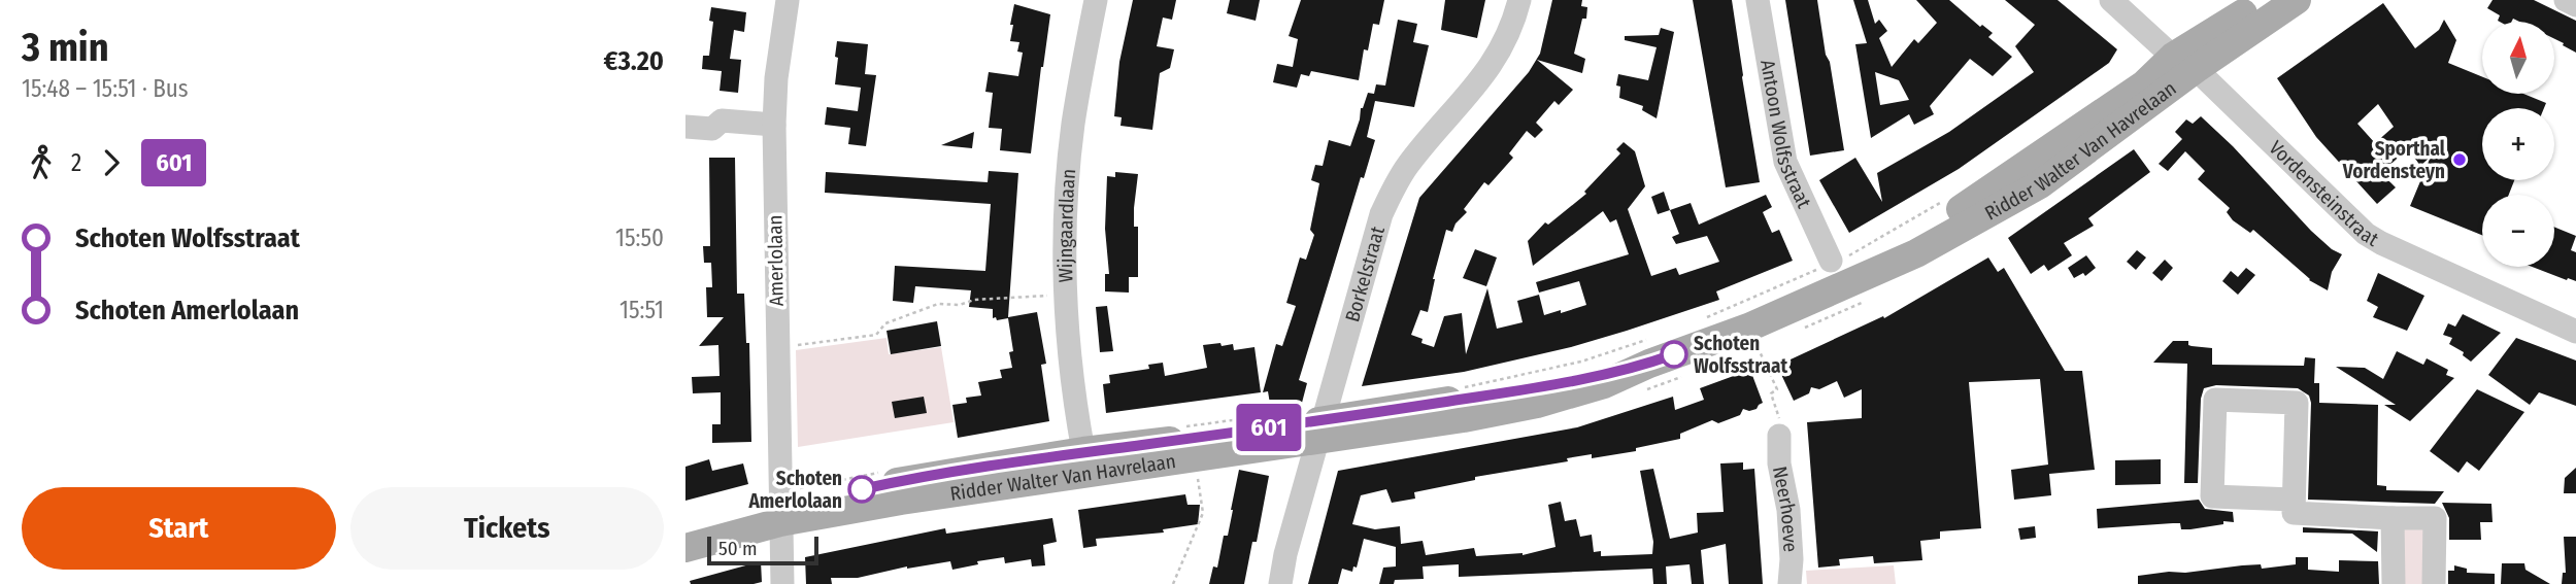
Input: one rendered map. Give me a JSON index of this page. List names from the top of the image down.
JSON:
{
  "streets": {
    "main road": ["Ridder Walter Van Havrelaan"],
    "street": [
      "Antoon Wolfsstraat",
      "Vordensteinstraat",
      "Wijngaardlaan",
      "Amerlolaan",
      "Borkelstraat",
      "Neerhoeve"
    ]
  },
  "crossings": [
    ["Antoon Wolfsstraat", "Ridder Walter Van Havrelaan"],
    ["Ridder Walter Van Havrelaan", "Vordensteinstraat"],
    ["Ridder Walter Van Havrelaan", "Wijngaardlaan"],
    ["Ridder Walter Van Havrelaan", "Amerlolaan"],
    ["Ridder Walter Van Havrelaan", "Borkelstraat"]
  ],
  "places": ["Sporthal Vordensteyn", "Schoten Wolfsstraat", "Schoten Amerlolaan"],
  "lines": ["bus line 601"],
  "scale_bar": "50 m",
  "north": "top",
  "page": {
    "heading": ["3 min", "15:48 – 15:51 · Bus", "€3.20"],
    "on_map": "601",
    "map_buttons": ["+", "−"],
    "legs": ["2", "601"],
    "list": [
      {
        "name": "Schoten Wolfsstraat",
        "value": "15:50"
      },
      {
        "name": "Schoten Amerlolaan",
        "value": "15:51"
      }
    ],
    "buttons": ["Start", "Tickets"],
    "scale": "50 m"
  }
}
